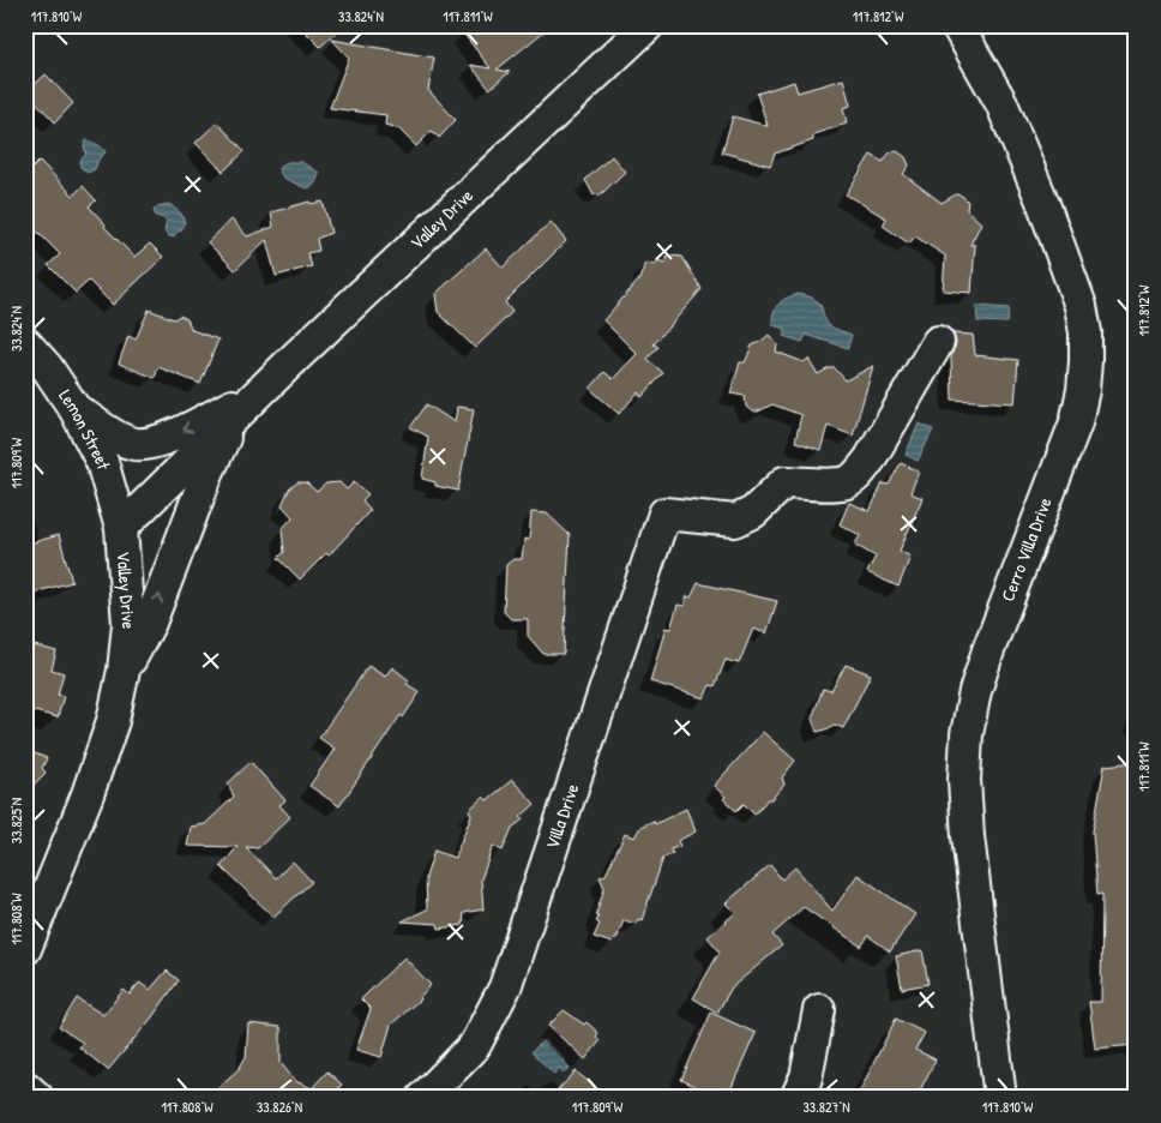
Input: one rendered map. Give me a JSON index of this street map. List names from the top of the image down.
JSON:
{
  "streets": {
    "street": [
      "Valley Drive",
      "Lemon Street",
      "Cerro Villa Drive",
      "Villa Drive"
    ]
  },
  "crossings": [
    ["Valley Drive", "Lemon Street"]
  ],
  "coordinates": [
    "117.810°W",
    "33.824°N",
    "117.811°W",
    "117.812°W",
    "117.809°W",
    "33.825°N",
    "117.808°W",
    "33.826°N",
    "33.827°N"
  ]
}
